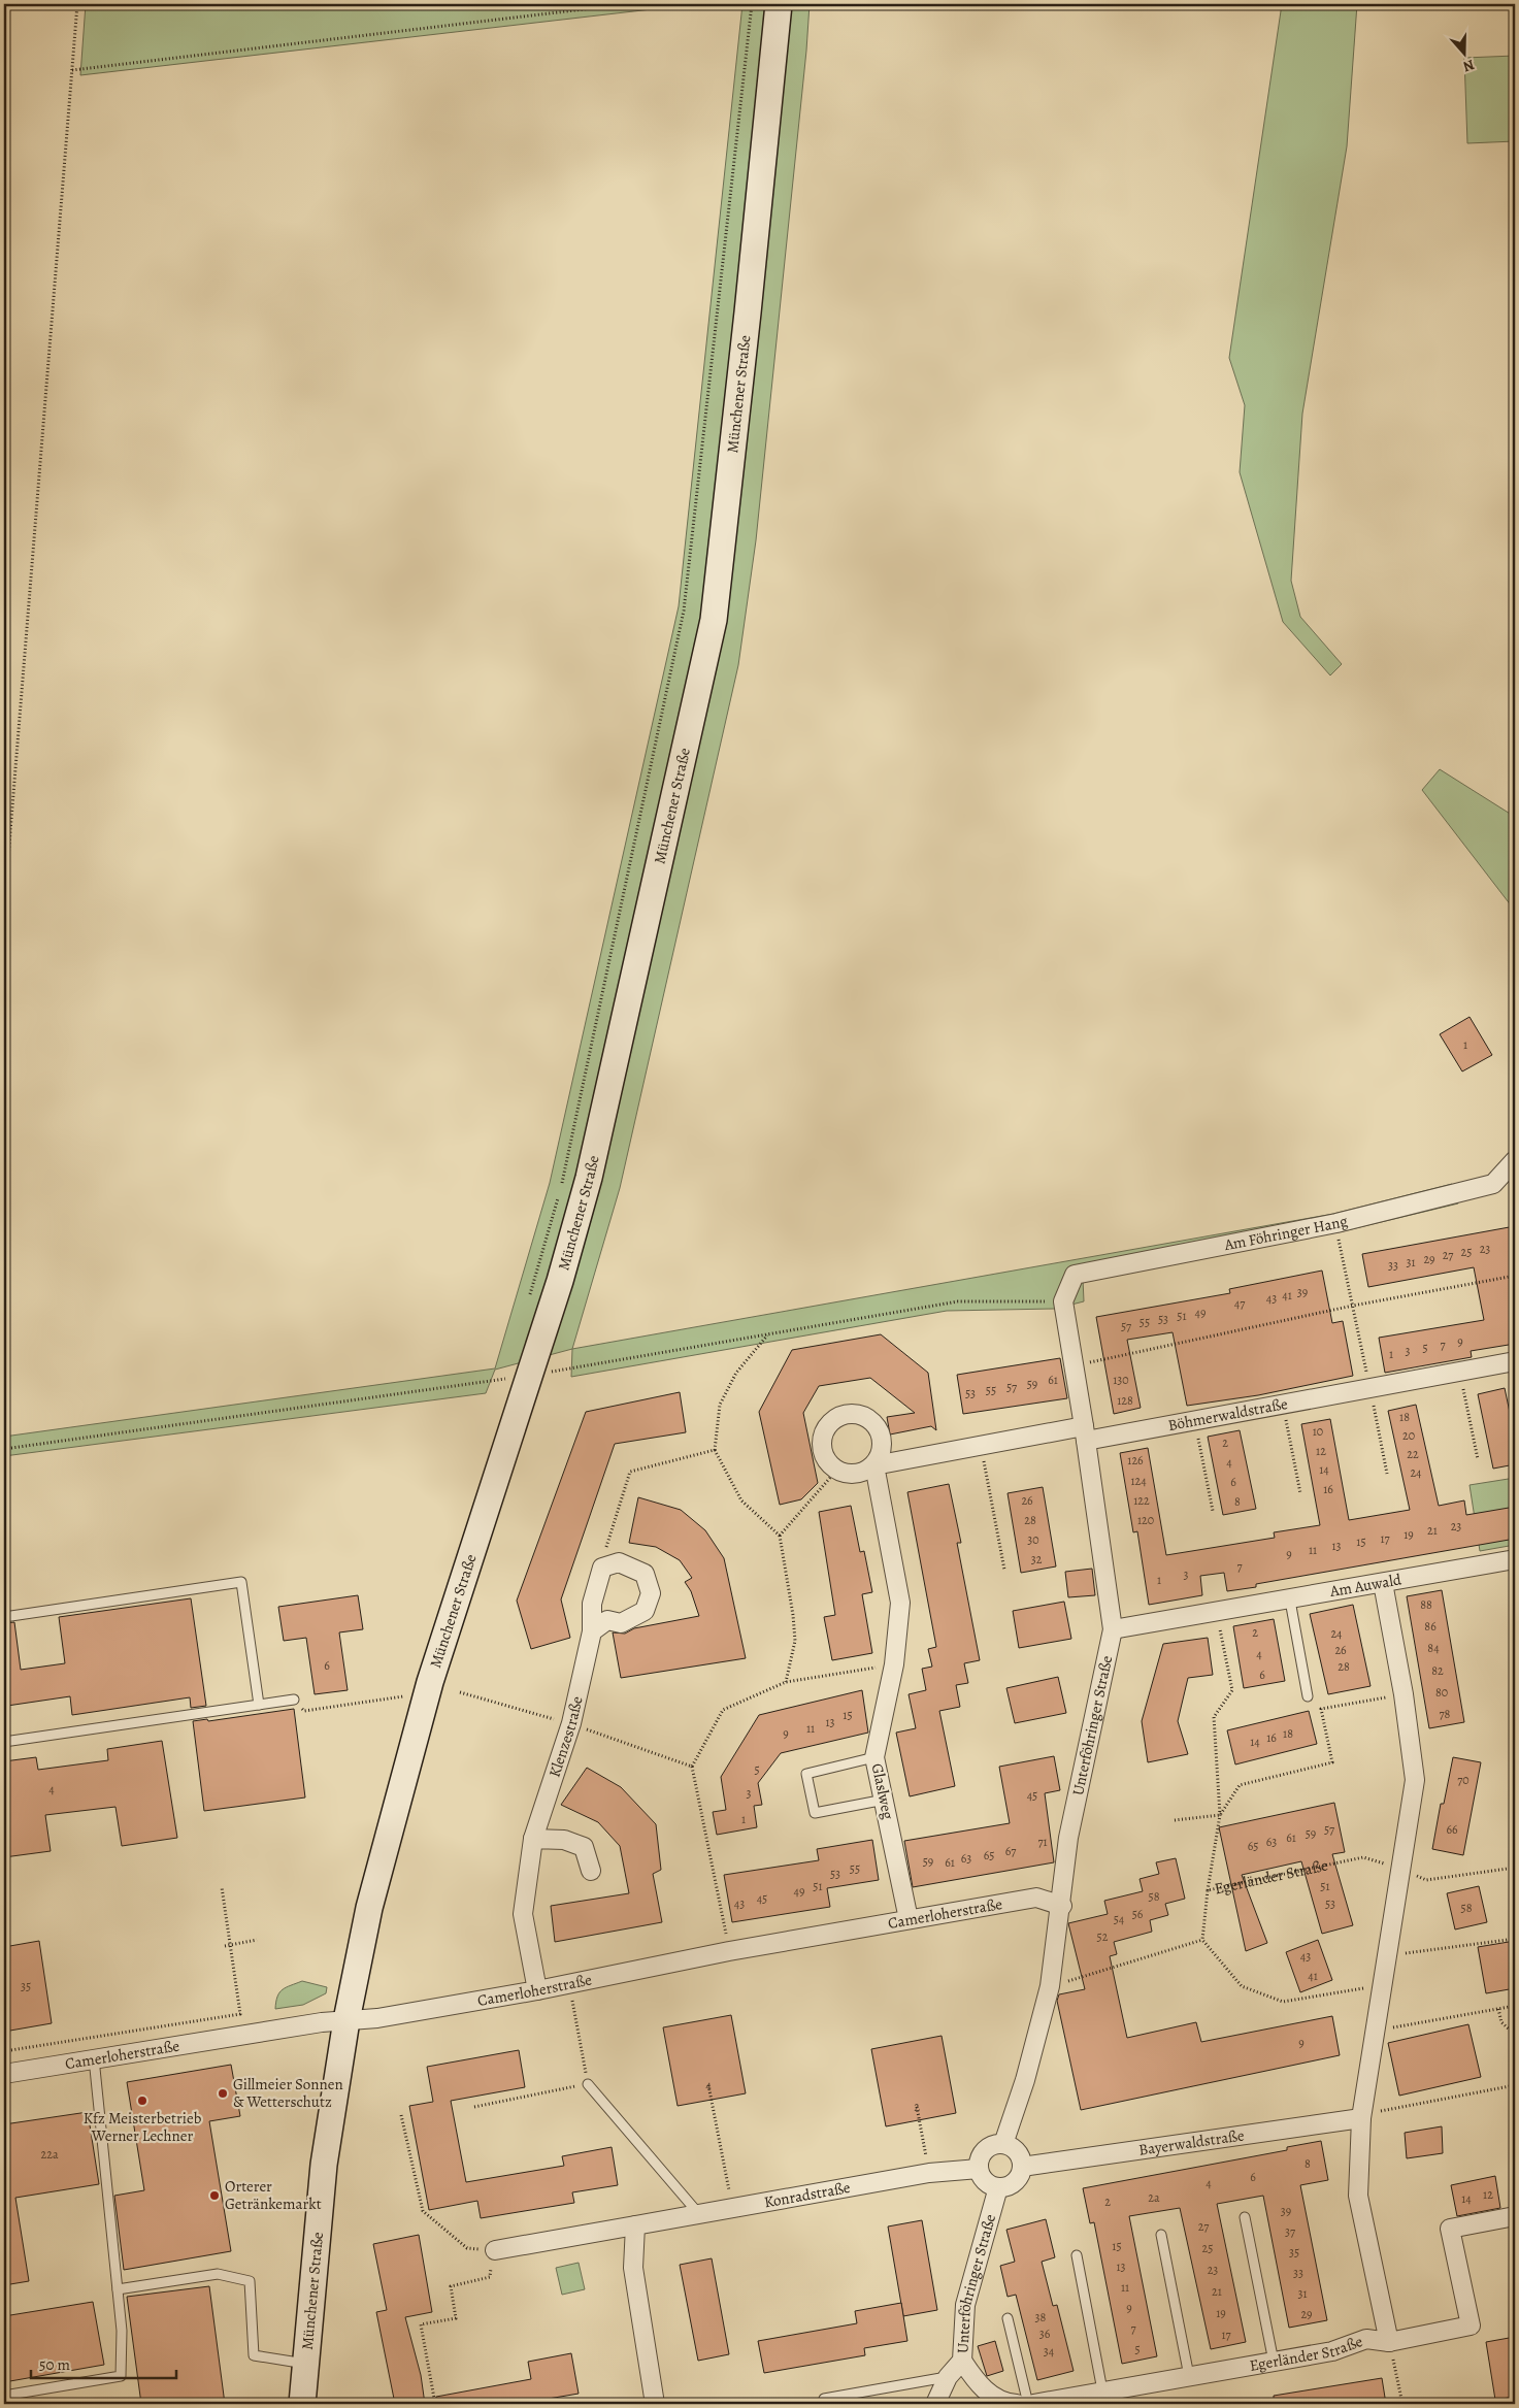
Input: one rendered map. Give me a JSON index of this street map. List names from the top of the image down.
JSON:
{
  "streets": {
    "main road": ["Münchener Straße"],
    "street": [
      "Am Föhringer Hang",
      "Böhmerwaldstraße",
      "Am Auwald",
      "Unterföhringer Straße",
      "Klenzestraße",
      "Glaslweg",
      "Egerländer Straße",
      "Camerloherstraße",
      "Bayerwaldstraße",
      "Konradstraße"
    ]
  },
  "crossings": [
    ["Münchener Straße", "Camerloherstraße"],
    ["Am Föhringer Hang", "Unterföhringer Straße"],
    ["Böhmerwaldstraße", "Unterföhringer Straße"],
    ["Am Auwald", "Unterföhringer Straße"],
    ["Unterföhringer Straße", "Camerloherstraße"],
    ["Unterföhringer Straße", "Bayerwaldstraße"],
    ["Unterföhringer Straße", "Konradstraße"],
    ["Klenzestraße", "Camerloherstraße"],
    ["Glaslweg", "Camerloherstraße"],
    ["Bayerwaldstraße", "Konradstraße"]
  ],
  "places": ["Gillmeier Sonnen & Wetterschutz", "Kfz Meisterbetrieb Werner Lechner", "Orterer Getränkemarkt"],
  "house_numbers": [
    "1",
    "23",
    "25",
    "27",
    "29",
    "31",
    "33",
    "39",
    "41",
    "43",
    "47",
    "49",
    "51",
    "53",
    "55",
    "57",
    "9",
    "7",
    "5",
    "3",
    "1",
    "61",
    "130",
    "59",
    "57",
    "55",
    "53",
    "128",
    "18",
    "10",
    "20",
    "2",
    "12",
    "22",
    "126",
    "4",
    "14",
    "24",
    "124",
    "6",
    "16",
    "26",
    "122",
    "8",
    "28",
    "120",
    "23",
    "21",
    "19",
    "17",
    "30",
    "15",
    "13",
    "11",
    "9",
    "32",
    "7",
    "3",
    "1",
    "88",
    "86",
    "2",
    "24",
    "84",
    "26",
    "4",
    "6",
    "28",
    "82",
    "6",
    "80",
    "78",
    "15",
    "13",
    "11",
    "9",
    "18",
    "16",
    "14",
    "5",
    "70",
    "4",
    "3",
    "45",
    "1",
    "57",
    "66",
    "59",
    "61",
    "71",
    "63",
    "65",
    "67",
    "65",
    "63",
    "59",
    "61",
    "55",
    "53",
    "51",
    "51",
    "49",
    "58",
    "45",
    "43",
    "53",
    "58",
    "56",
    "54",
    "52",
    "43",
    "41",
    "35",
    "9",
    "4",
    "2",
    "22a",
    "8",
    "6",
    "4",
    "12",
    "2a",
    "14",
    "2",
    "39",
    "27",
    "37",
    "15",
    "25",
    "35",
    "13",
    "23",
    "33",
    "11",
    "21",
    "31",
    "9",
    "19",
    "29",
    "38",
    "7",
    "36",
    "17",
    "5",
    "34"
  ],
  "scale_bar": "50 m",
  "north": "bottom"
}
